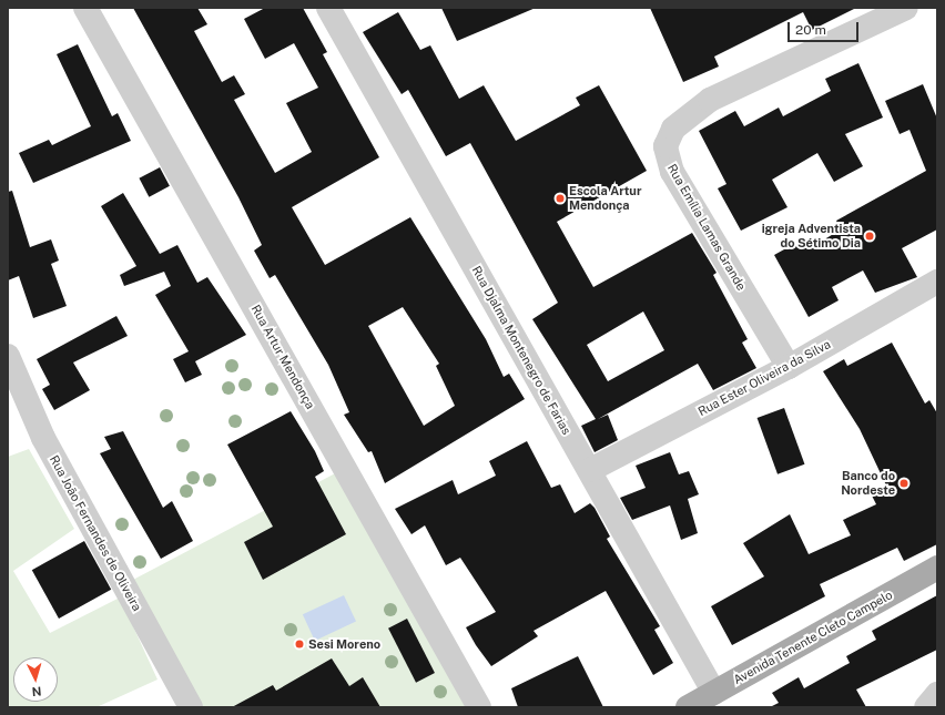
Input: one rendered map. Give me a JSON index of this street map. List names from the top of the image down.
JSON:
{
  "streets": {
    "main road": ["Avenida Tenente Cleto Campelo"],
    "street": [
      "Rua Emília Lamas Grande",
      "Rua Djalma Montenegro de Farias",
      "Rua Artur Mendonça",
      "Rua Ester Oliveira da Silva",
      "Rua João Fernandes de Oliveira"
    ]
  },
  "crossings": [
    ["Rua Emília Lamas Grande", "Rua Ester Oliveira da Silva"],
    ["Rua Djalma Montenegro de Farias", "Rua Ester Oliveira da Silva"],
    ["Rua Djalma Montenegro de Farias", "Avenida Tenente Cleto Campelo"]
  ],
  "places": [
    "Escola Artur Mendonça",
    "igreja Adventista do Sétimo Dia",
    "Banco do Nordeste",
    "Sesi Moreno"
  ],
  "scale_bar": "20 m",
  "north": "bottom"
}
